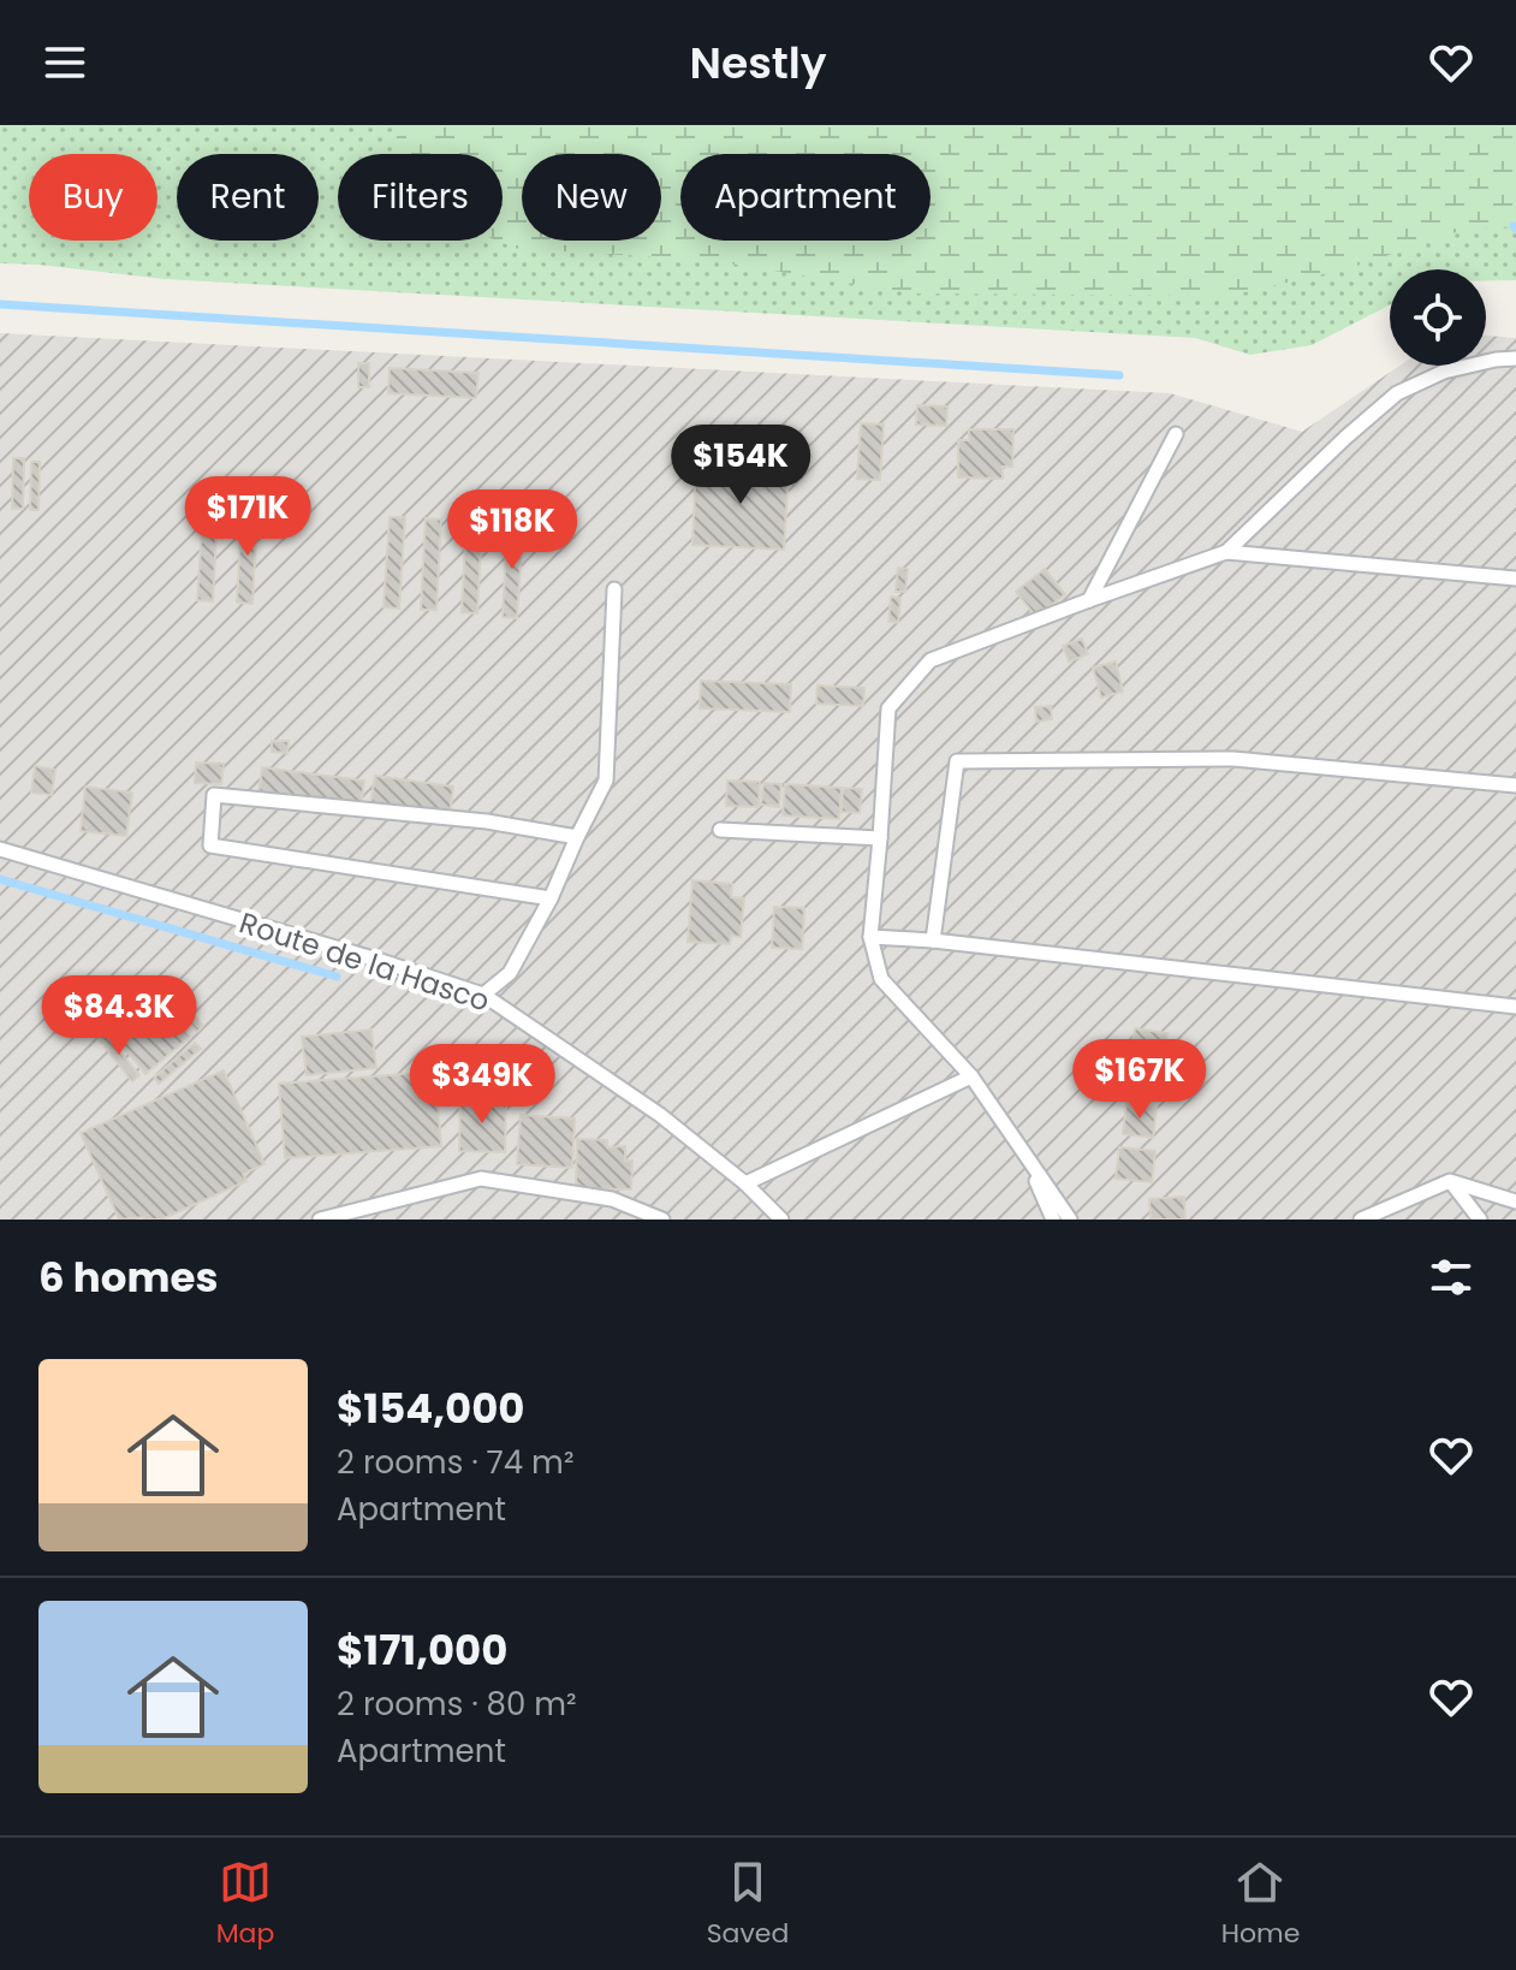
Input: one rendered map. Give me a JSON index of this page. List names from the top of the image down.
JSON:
{
  "streets": {
    "lane": ["Route de la Hasco"]
  },
  "page": {
    "header": "Nestly",
    "chip": [
      "Buy",
      "Rent",
      "Filters",
      "New",
      "Apartment"
    ],
    "price": [
      "$154K",
      "$171K",
      "$118K",
      "$84.3K",
      "$167K",
      "$349K"
    ],
    "heading": "6 homes",
    "list": [
      {
        "name": "$154,000",
        "note": "2 rooms · 74 m² · Apartment"
      },
      {
        "name": "$171,000",
        "note": "2 rooms · 80 m² · Apartment"
      }
    ],
    "tabs": ["Map", "Saved", "Home"]
  }
}
